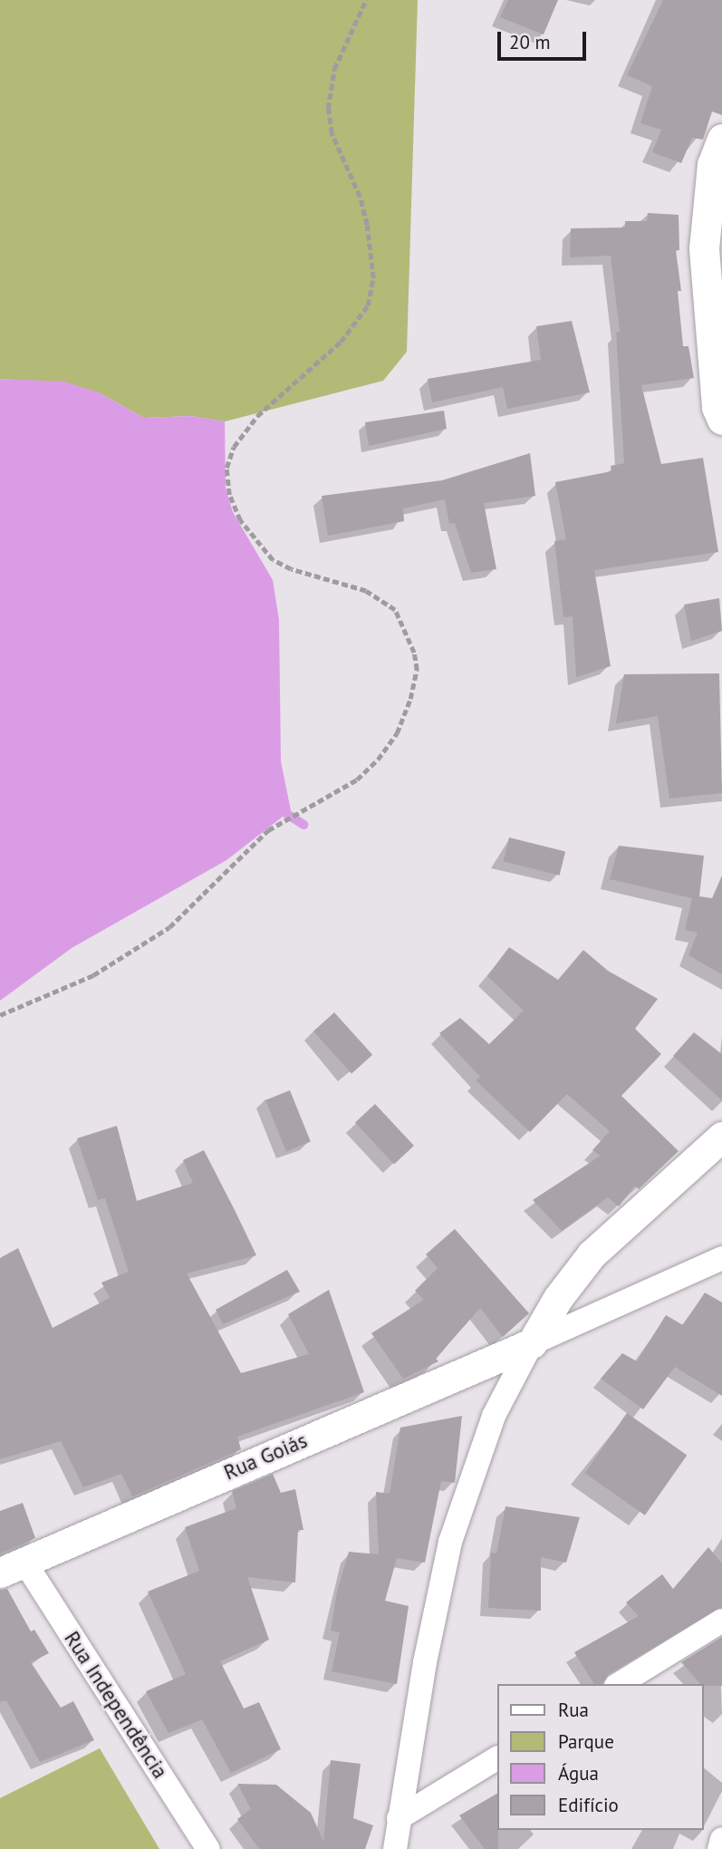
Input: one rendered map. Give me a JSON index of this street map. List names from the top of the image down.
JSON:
{
  "streets": {
    "street": ["Rua Goiás", "Rua Independência"]
  },
  "crossings": [
    ["Rua Goiás", "Rua Independência"]
  ],
  "legend": [
    "Rua",
    "Parque",
    "Água",
    "Edifício"
  ],
  "scale_bar": "20 m"
}
